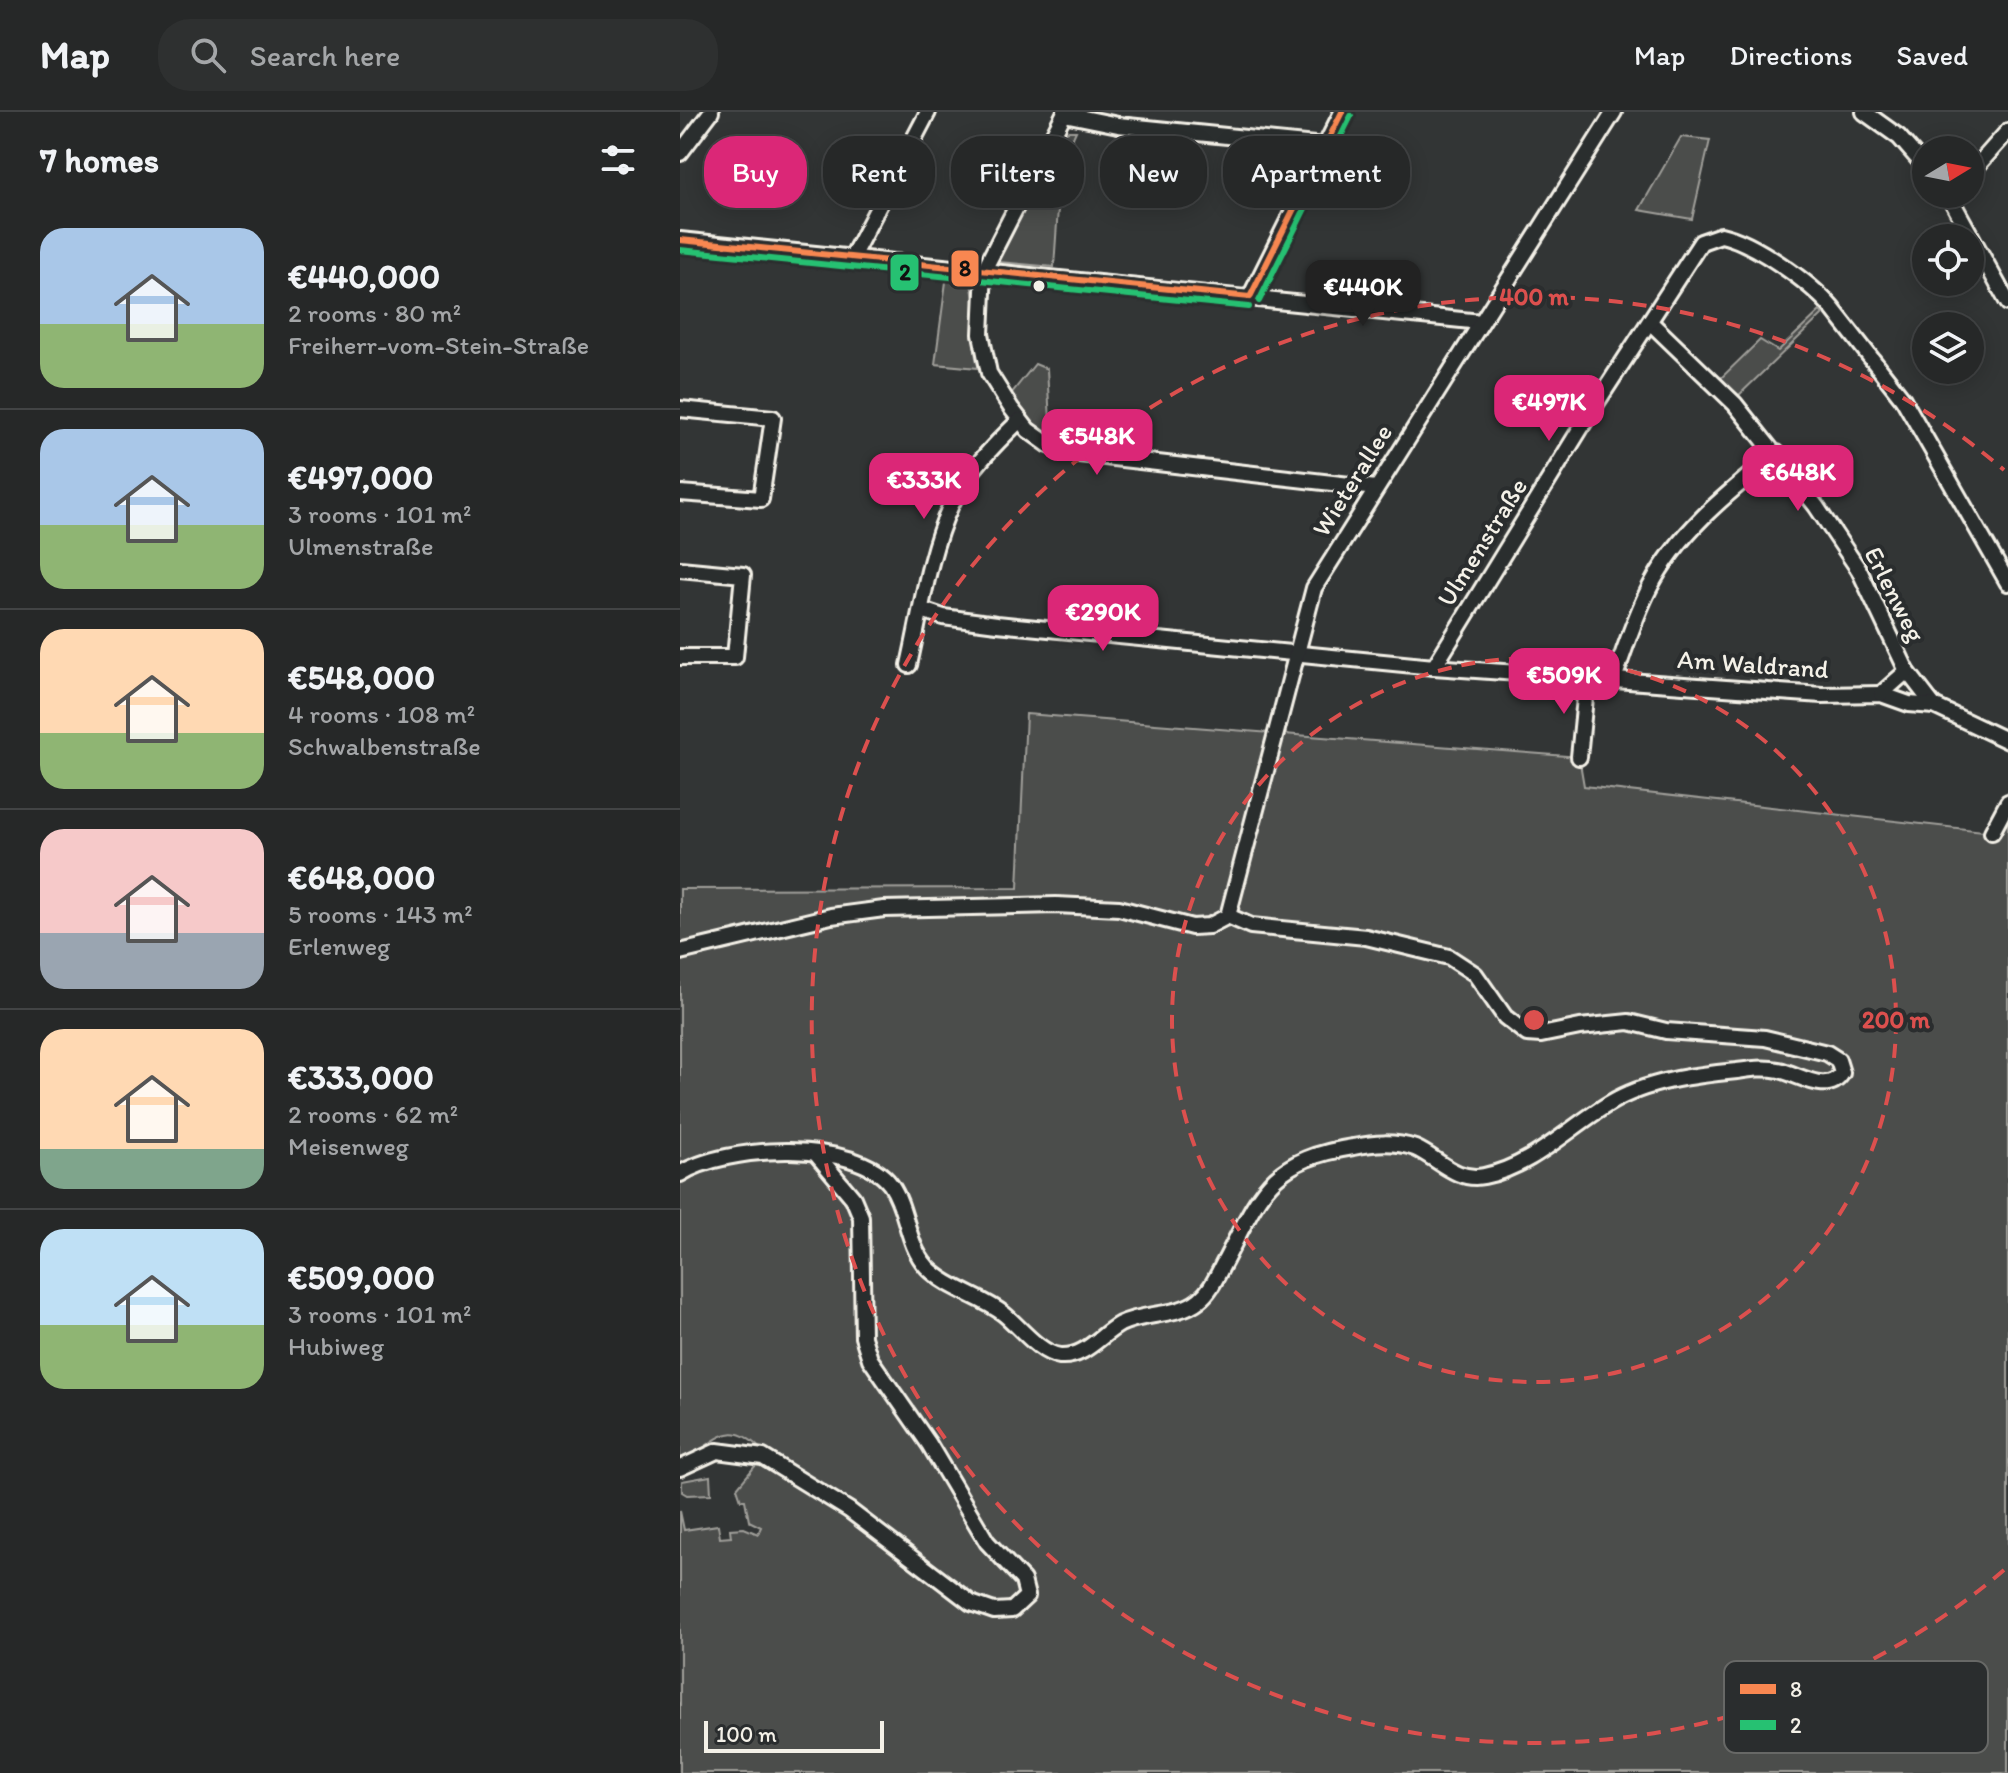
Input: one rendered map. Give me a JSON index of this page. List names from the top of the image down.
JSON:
{
  "streets": {
    "street": [
      "Wieterallee",
      "Ulmenstraße",
      "Erlenweg",
      "Am Waldrand"
    ]
  },
  "crossings": [
    ["Wieterallee", "Am Waldrand"],
    ["Ulmenstraße", "Erlenweg"],
    ["Ulmenstraße", "Am Waldrand"],
    ["Erlenweg", "Am Waldrand"]
  ],
  "lines": ["transit line 8", "transit line 2"],
  "legend": ["8", "2"],
  "scale_bar": "100 m",
  "north": "right",
  "page": {
    "header": "Map",
    "search": "Search here",
    "nav": ["Map", "Directions", "Saved"],
    "heading": "7 homes",
    "chip": [
      "Buy",
      "Rent",
      "Filters",
      "New",
      "Apartment"
    ],
    "list": [
      {
        "name": "€440,000",
        "note": "2 rooms · 80 m² · Freiherr-vom-Stein-Straße"
      },
      {
        "name": "€497,000",
        "note": "3 rooms · 101 m² · Ulmenstraße"
      },
      {
        "name": "€548,000",
        "note": "4 rooms · 108 m² · Schwalbenstraße"
      },
      {
        "name": "€648,000",
        "note": "5 rooms · 143 m² · Erlenweg"
      },
      {
        "name": "€333,000",
        "note": "2 rooms · 62 m² · Meisenweg"
      },
      {
        "name": "€509,000",
        "note": "3 rooms · 101 m² · Hubiweg"
      }
    ],
    "price": [
      "€440K",
      "€497K",
      "€548K",
      "€648K",
      "€333K",
      "€290K",
      "€509K"
    ],
    "scale": "100 m"
  },
  "rings": ["400 m", "200 m"]
}
